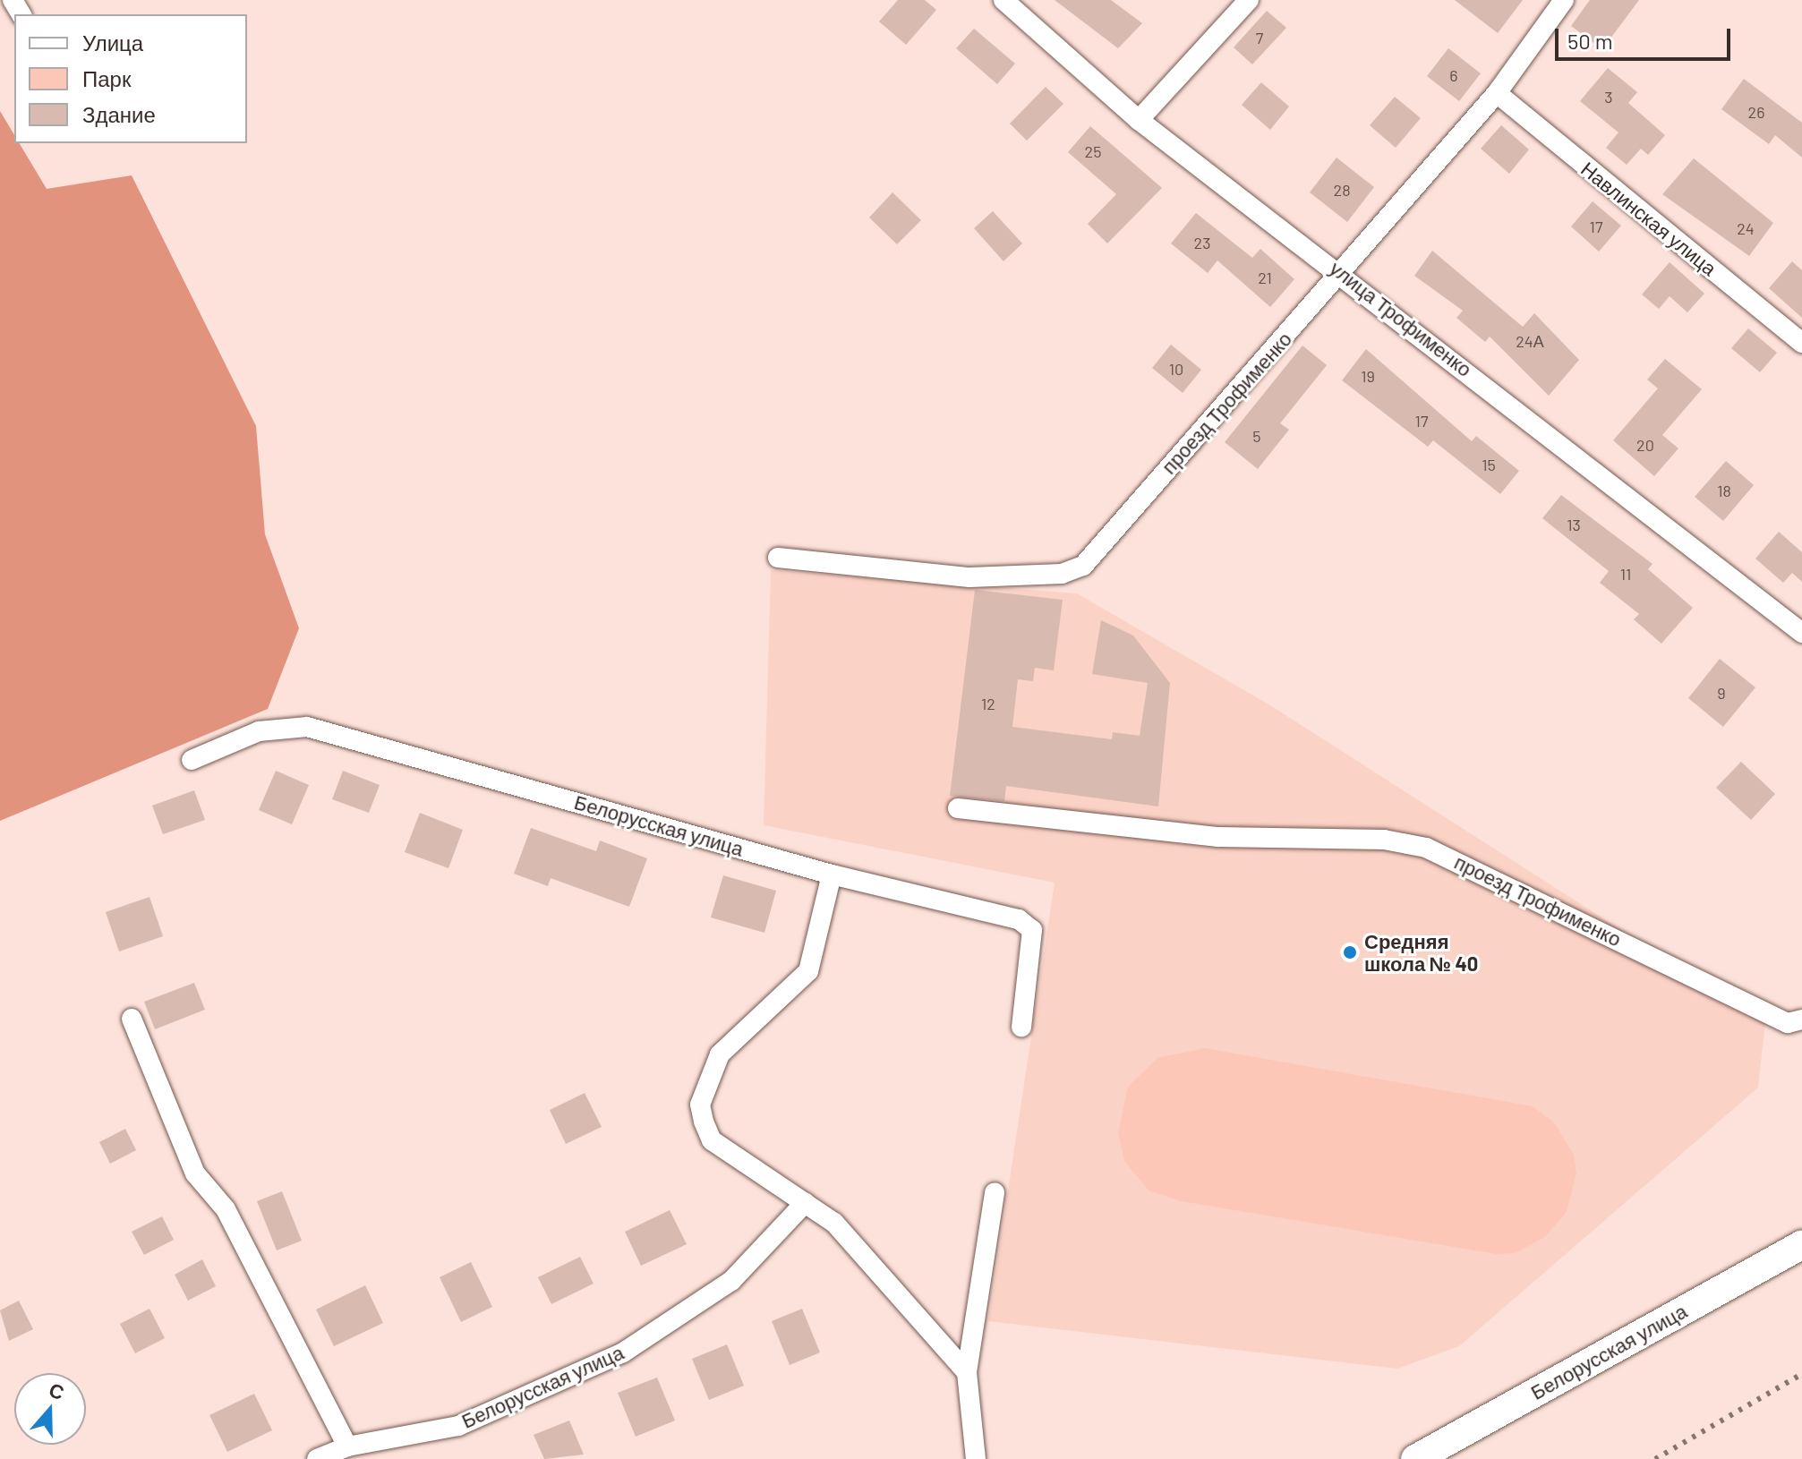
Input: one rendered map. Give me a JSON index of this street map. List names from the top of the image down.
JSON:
{
  "streets": {
    "main road": ["Белорусская улица"],
    "street": ["Навлинская улица", "улица Трофименко", "проезд Трофименко"]
  },
  "crossings": [
    ["Навлинская улица", "проезд Трофименко"],
    ["улица Трофименко", "проезд Трофименко"]
  ],
  "places": ["Средняя школа № 40"],
  "house_numbers": [
    "7",
    "6",
    "3",
    "26",
    "25",
    "28",
    "17",
    "24",
    "23",
    "21",
    "24А",
    "10",
    "19",
    "17",
    "5",
    "20",
    "15",
    "18",
    "13",
    "11",
    "9",
    "12"
  ],
  "legend": ["Улица", "Парк", "Здание"],
  "scale_bar": "50 m",
  "north": "top"
}
